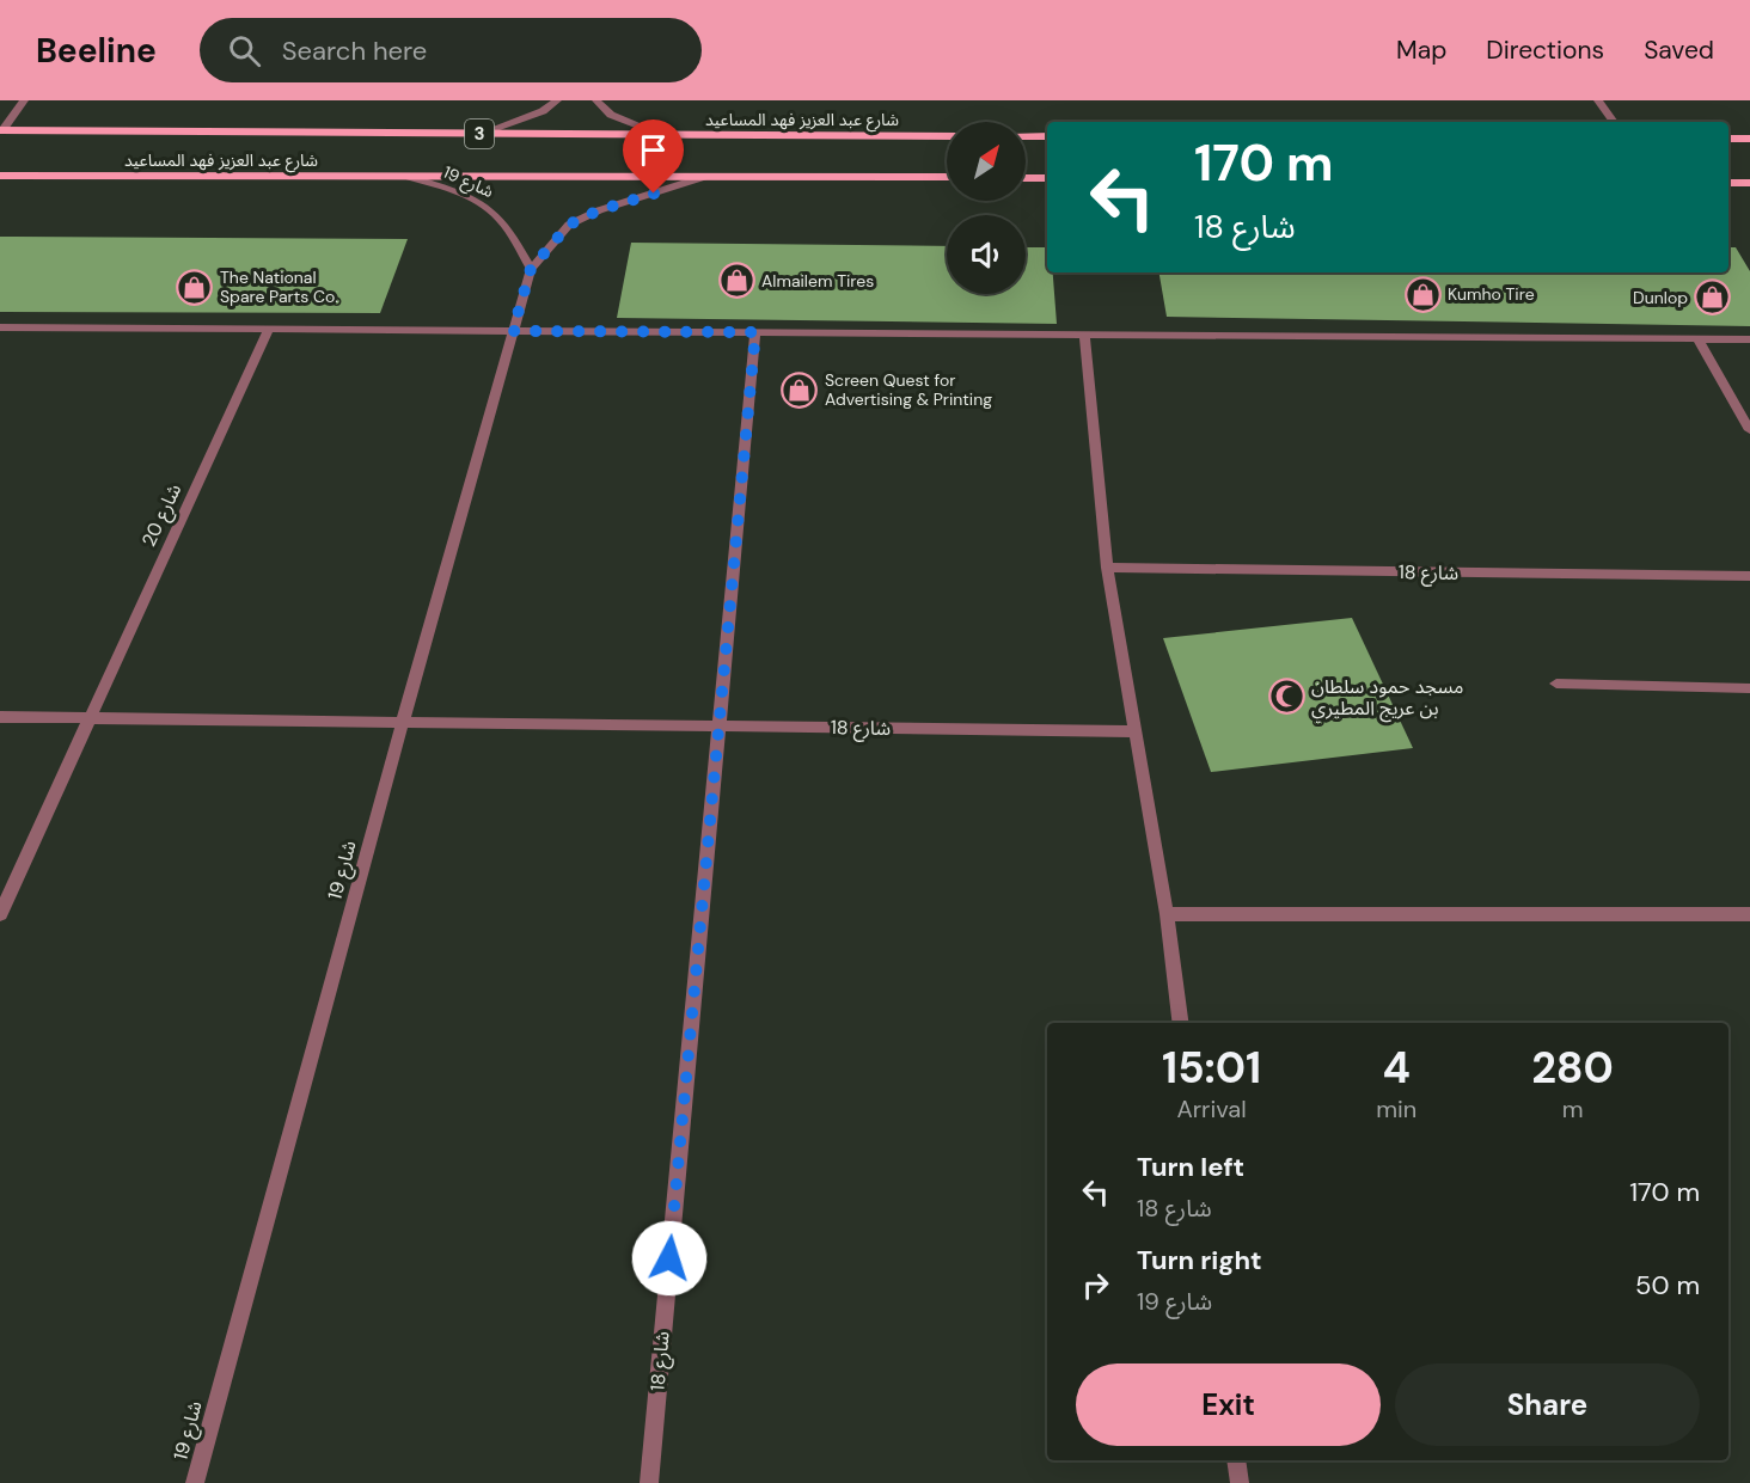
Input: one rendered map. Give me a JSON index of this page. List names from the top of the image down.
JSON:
{
  "streets": {
    "main road": ["شارع عبد العزيز فهد المساعيد", "3"],
    "street": ["شارع 19", "شارع 20", "شارع 18"]
  },
  "crossings": [
    ["شارع عبد العزيز فهد المساعيد", "شارع 19"],
    ["شارع 19", "شارع 18"]
  ],
  "places": {
    "shop": [
      "Almailem Tires",
      "The National Spare Parts Co.",
      "Kumho Tire",
      "Dunlop",
      "Screen Quest for Advertising & Printing"
    ],
    "mosque": ["مسجد حمود سلطان بن عريج المطيري"]
  },
  "north": "top right",
  "page": {
    "header": "Beeline",
    "search": "Search here",
    "nav": ["Map", "Directions", "Saved"],
    "turn": ["170 m", "شارع 18"],
    "eta": [
      "15:01",
      "Arrival",
      "4",
      "min",
      "280",
      "m"
    ],
    "list": [
      {
        "name": "Turn left",
        "note": "شارع 18",
        "value": "170 m"
      },
      {
        "name": "Turn right",
        "note": "شارع 19",
        "value": "50 m"
      }
    ],
    "buttons": ["Exit", "Share"]
  }
}
